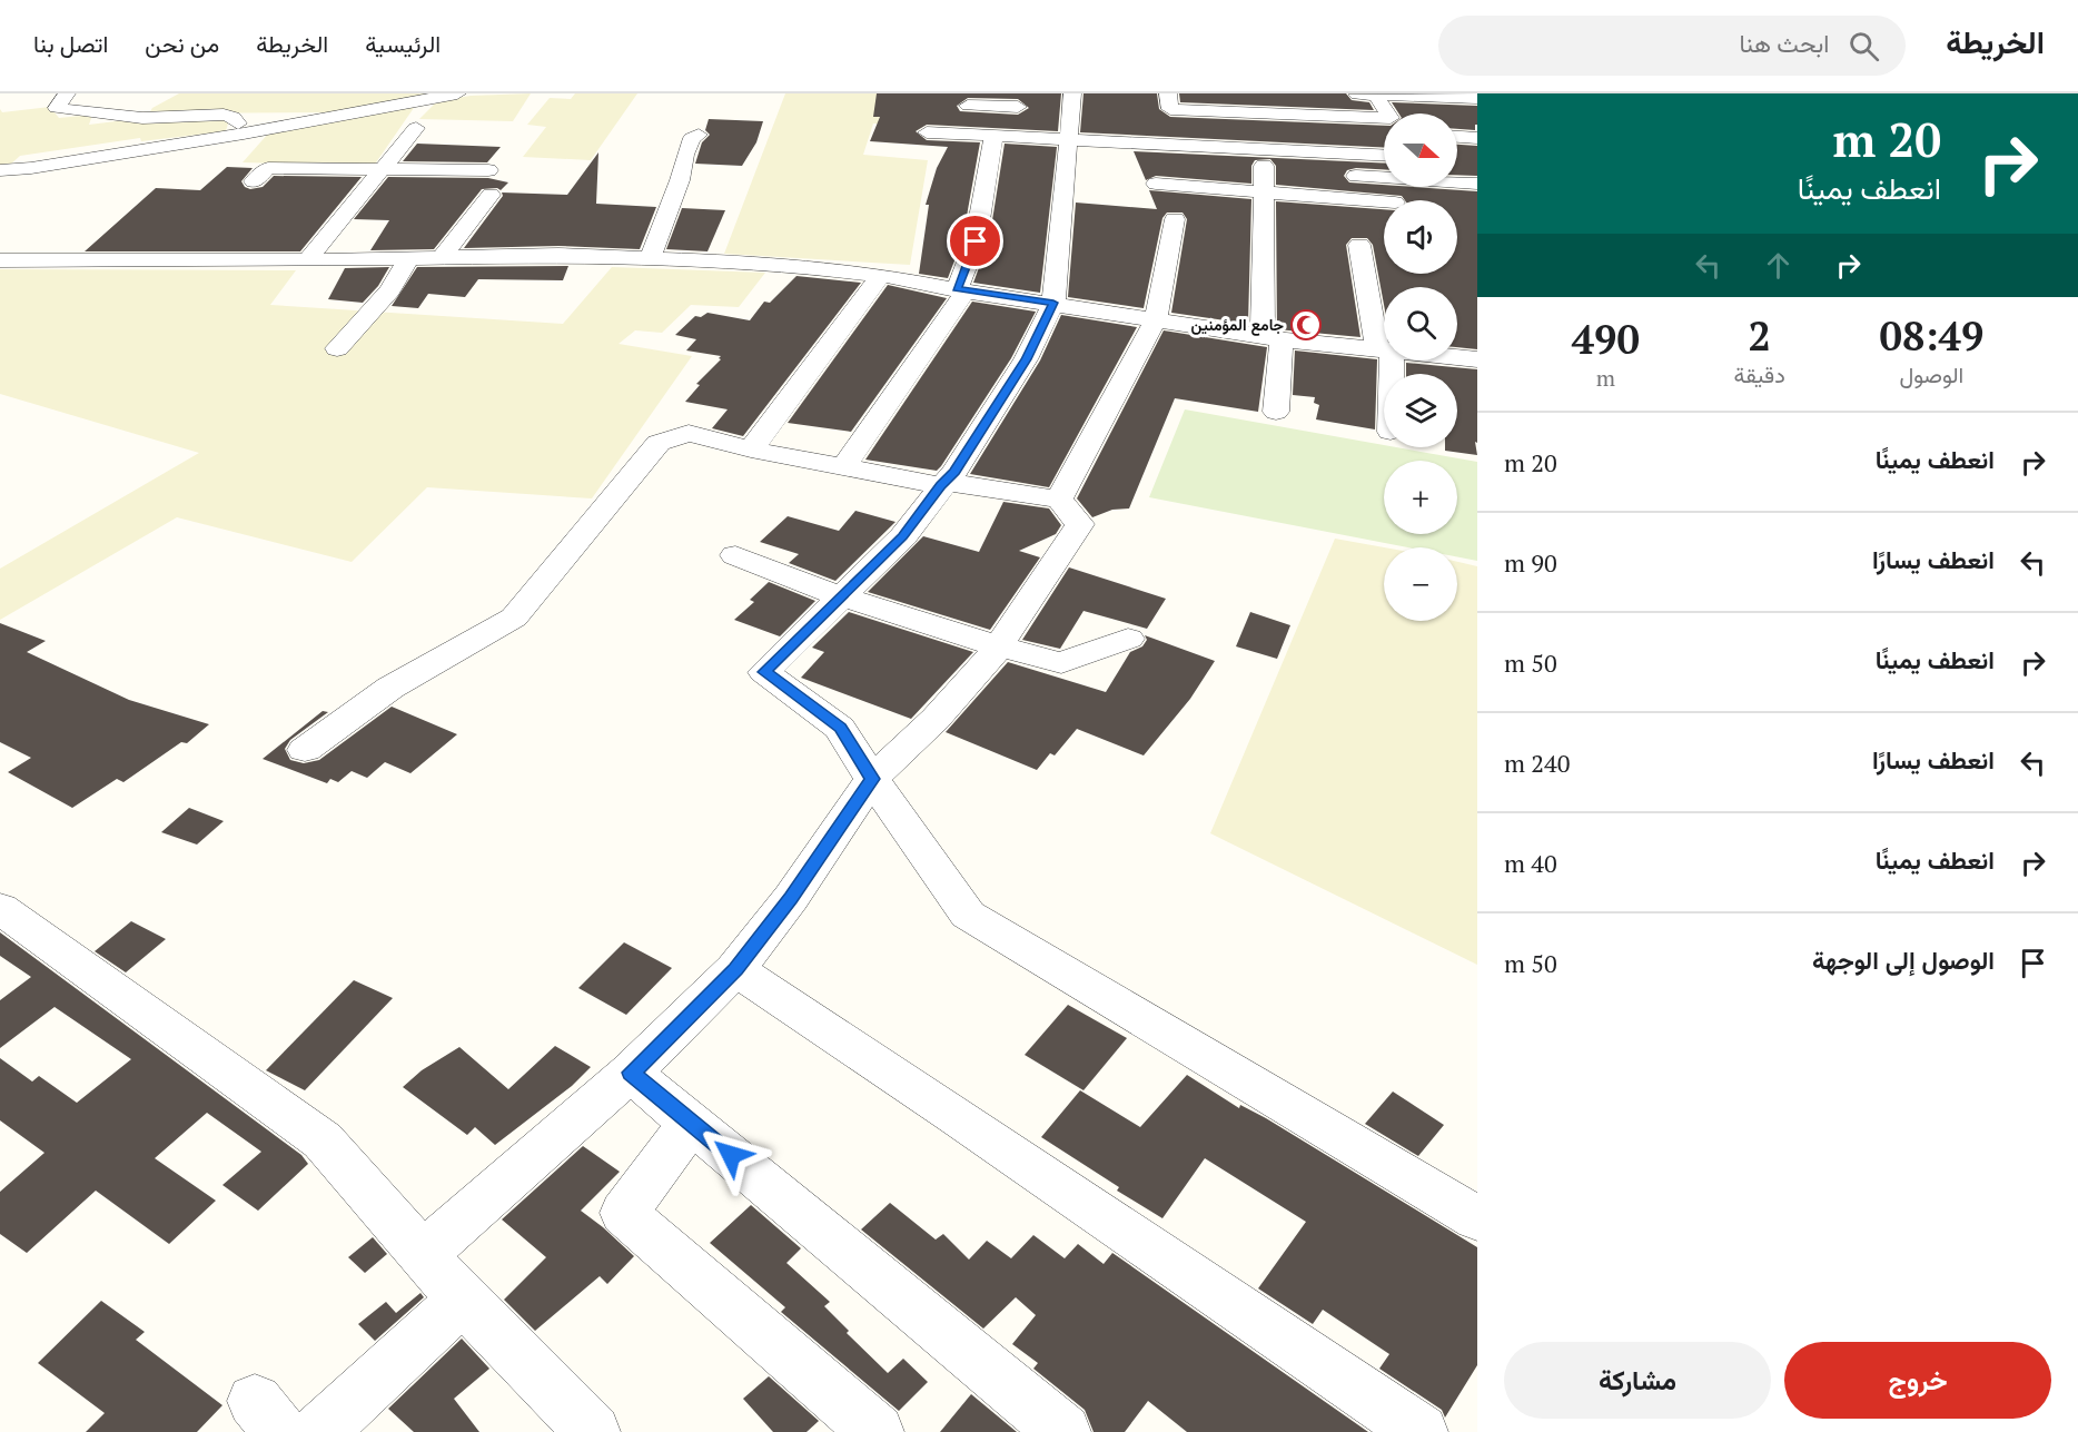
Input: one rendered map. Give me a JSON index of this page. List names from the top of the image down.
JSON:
{
  "places": {
    "mosque": ["جامع المؤمنين"]
  },
  "north": "right",
  "page": {
    "header": "الخريطة",
    "search": "ابحث هنا",
    "nav": [
      "الرئيسية",
      "الخريطة",
      "من نحن",
      "اتصل بنا"
    ],
    "turn": ["20 m", "انعطف يمينًا"],
    "map_buttons": ["+", "−"],
    "eta": [
      "08:49",
      "الوصول",
      "2",
      "دقيقة",
      "490",
      "m"
    ],
    "list": [
      {
        "name": "انعطف يمينًا",
        "value": "20 m"
      },
      {
        "name": "انعطف يسارًا",
        "value": "90 m"
      },
      {
        "name": "انعطف يمينًا",
        "value": "50 m"
      },
      {
        "name": "انعطف يسارًا",
        "value": "240 m"
      },
      {
        "name": "انعطف يمينًا",
        "value": "40 m"
      },
      {
        "name": "الوصول إلى الوجهة",
        "value": "50 m"
      }
    ],
    "buttons": ["خروج", "مشاركة"]
  }
}
